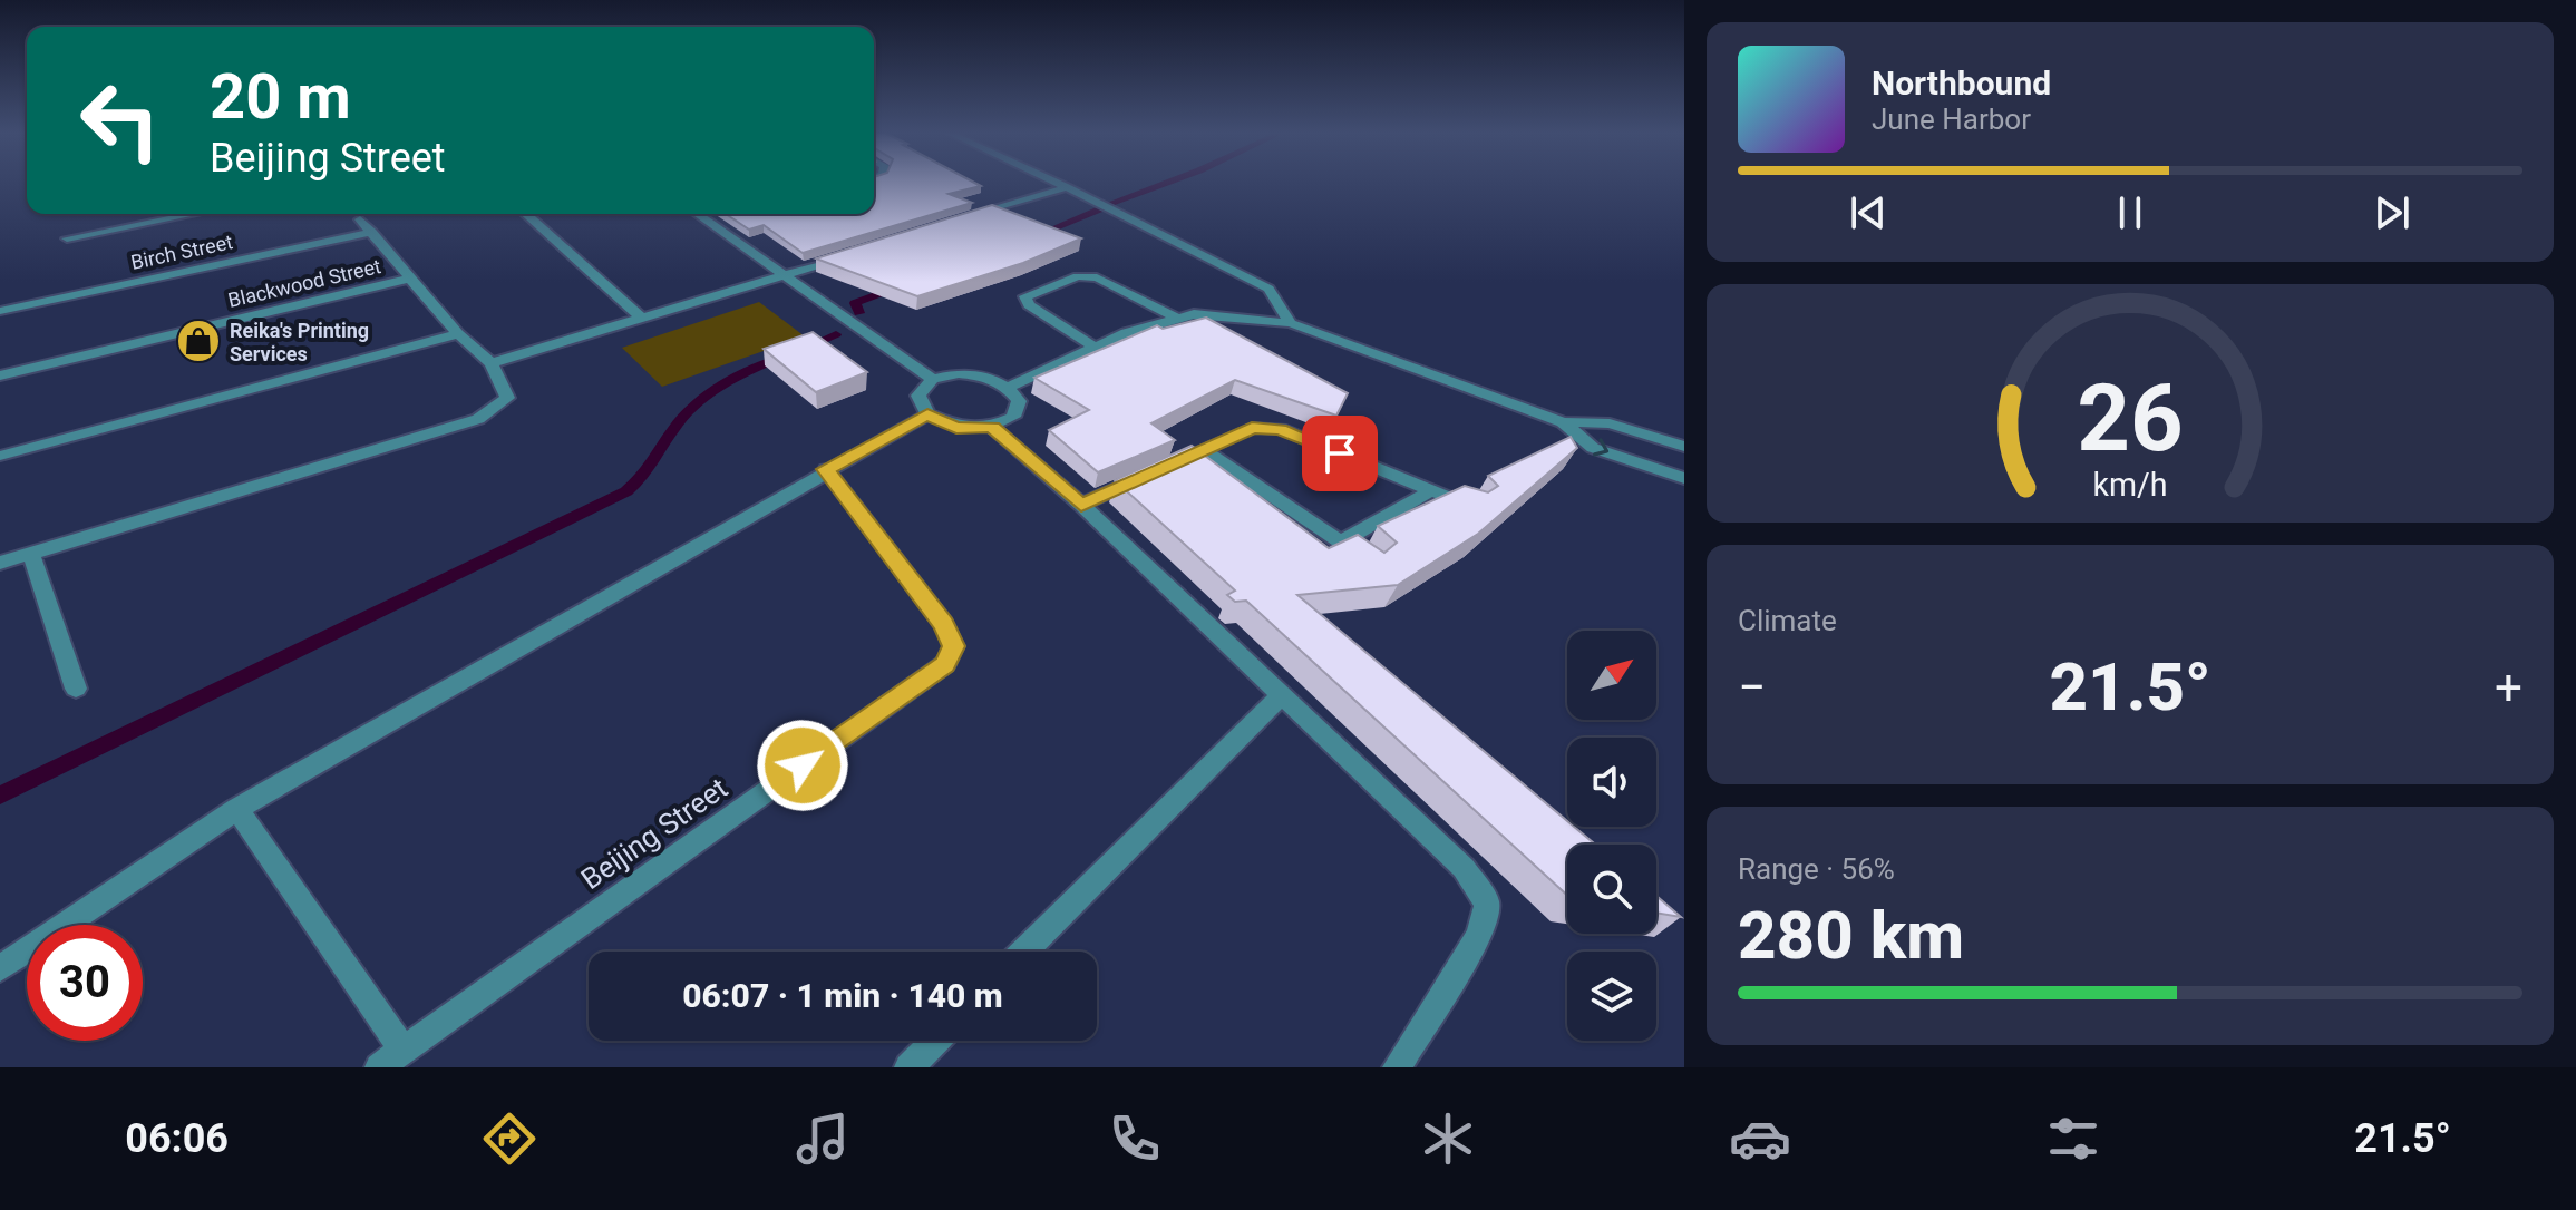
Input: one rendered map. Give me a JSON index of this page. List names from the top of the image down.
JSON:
{
  "streets": {
    "street": ["Birch Street", "Blackwood Street", "Beijing Street"]
  },
  "places": {
    "shop": ["Reika's Printing Services"]
  },
  "north": "top right",
  "page": {
    "turn": ["20 m", "Beijing Street"],
    "song": ["Northbound", "June Harbor"],
    "tile": [
      "Climate",
      ["Range · 56%", "280 km"]
    ],
    "heat": ["−", "21.5°", "+"],
    "limit": "30",
    "trip": "06:07 · 1 min · 140 m",
    "tabs": ["06:06", "21.5°"],
    "gauge": ["26", "km/h"]
  }
}
